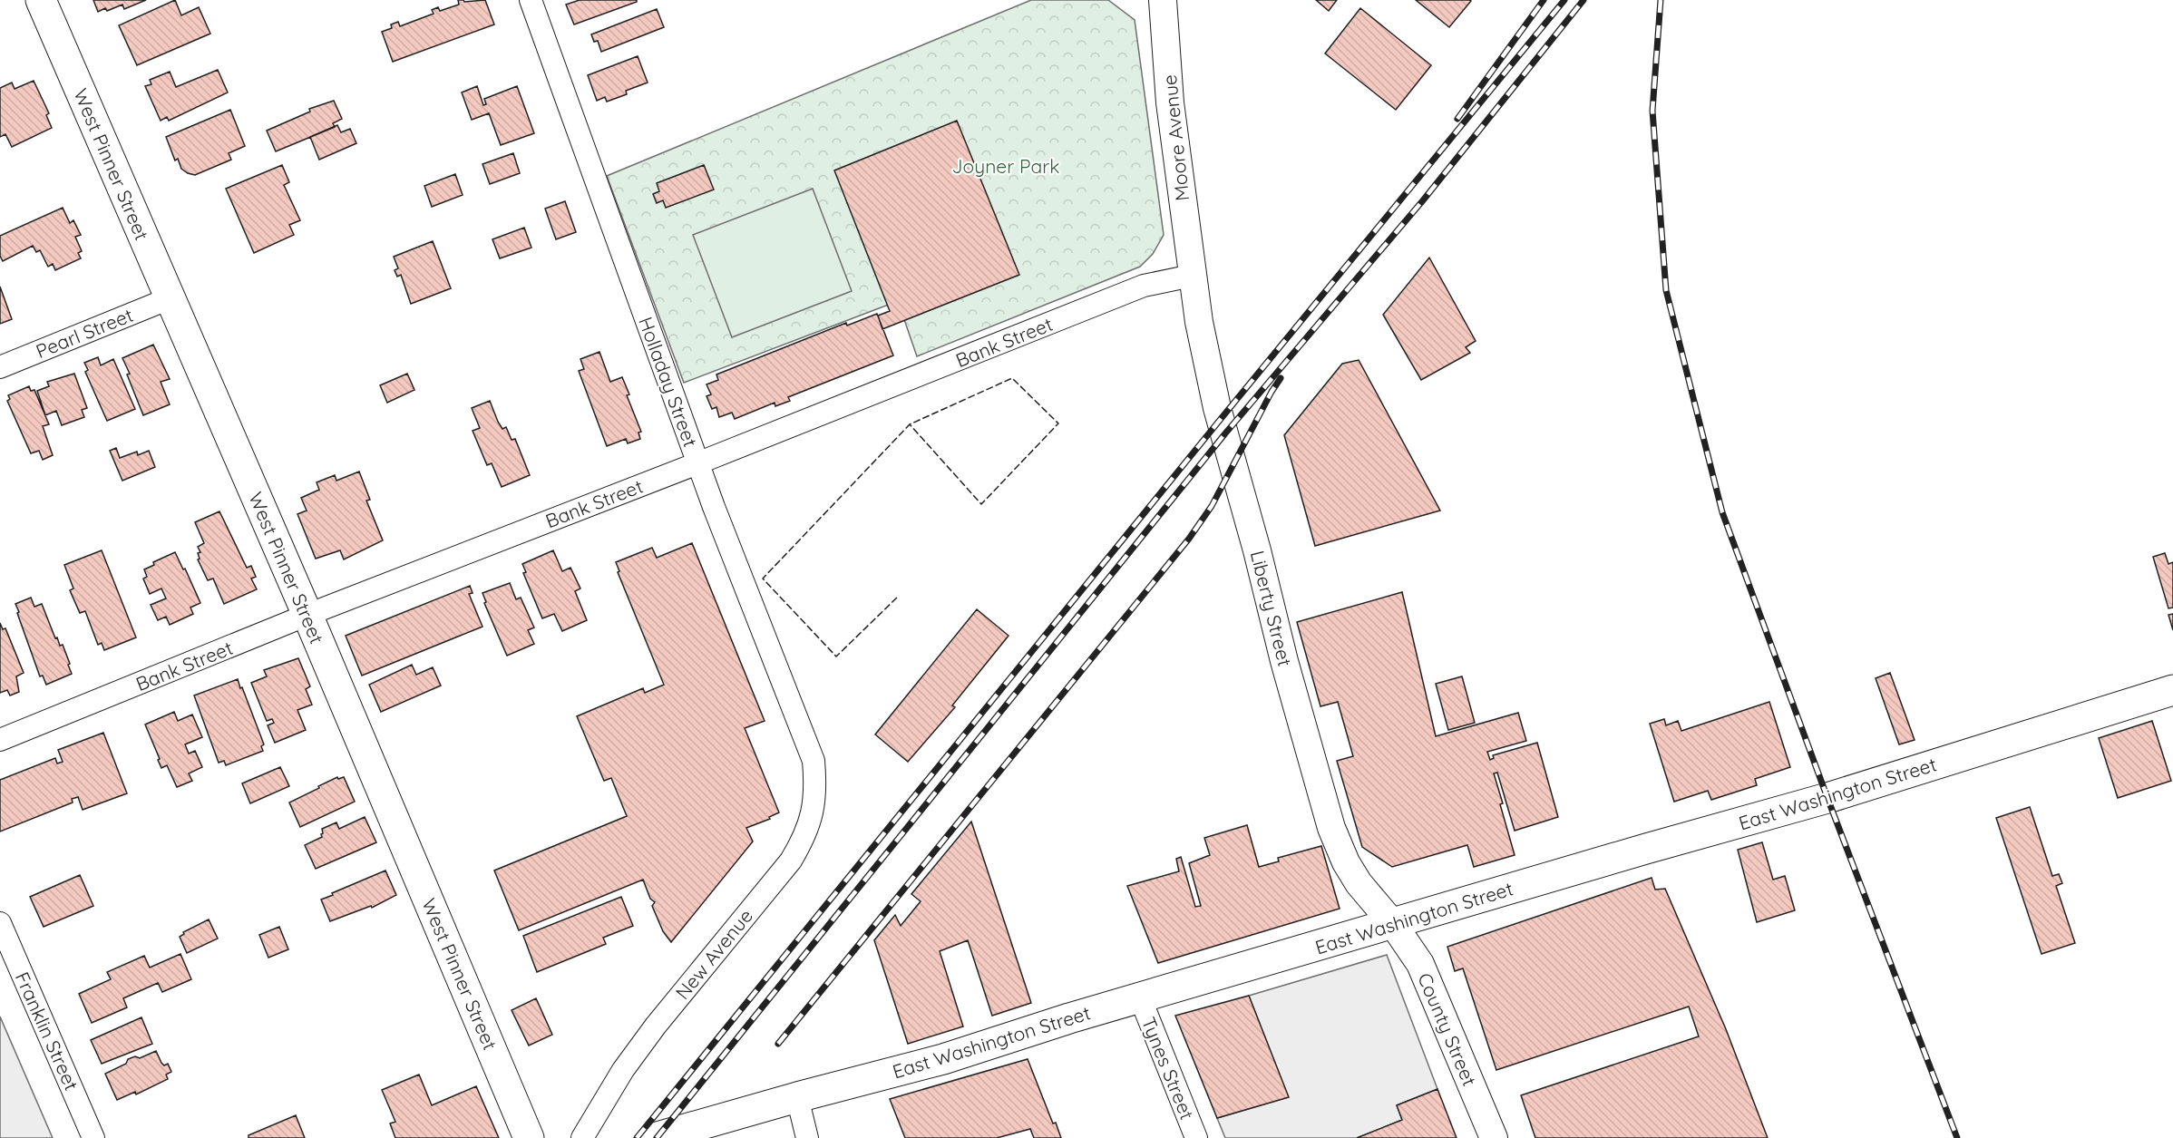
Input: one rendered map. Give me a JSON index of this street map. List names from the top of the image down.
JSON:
{
  "streets": {
    "main road": ["West Pinner Street", "East Washington Street"],
    "street": [
      "Moore Avenue",
      "Pearl Street",
      "Bank Street",
      "Holladay Street",
      "Liberty Street",
      "New Avenue",
      "County Street",
      "Franklin Street",
      "Tynes Street"
    ]
  },
  "crossings": [
    ["Moore Avenue", "Bank Street"],
    ["Moore Avenue", "Liberty Street"],
    ["West Pinner Street", "Pearl Street"],
    ["West Pinner Street", "Bank Street"],
    ["Bank Street", "Holladay Street"],
    ["Bank Street", "Liberty Street"],
    ["Holladay Street", "New Avenue"],
    ["Liberty Street", "East Washington Street"],
    ["Liberty Street", "County Street"],
    ["East Washington Street", "County Street"],
    ["East Washington Street", "Tynes Street"]
  ],
  "parks": ["Joyner Park"]
}
